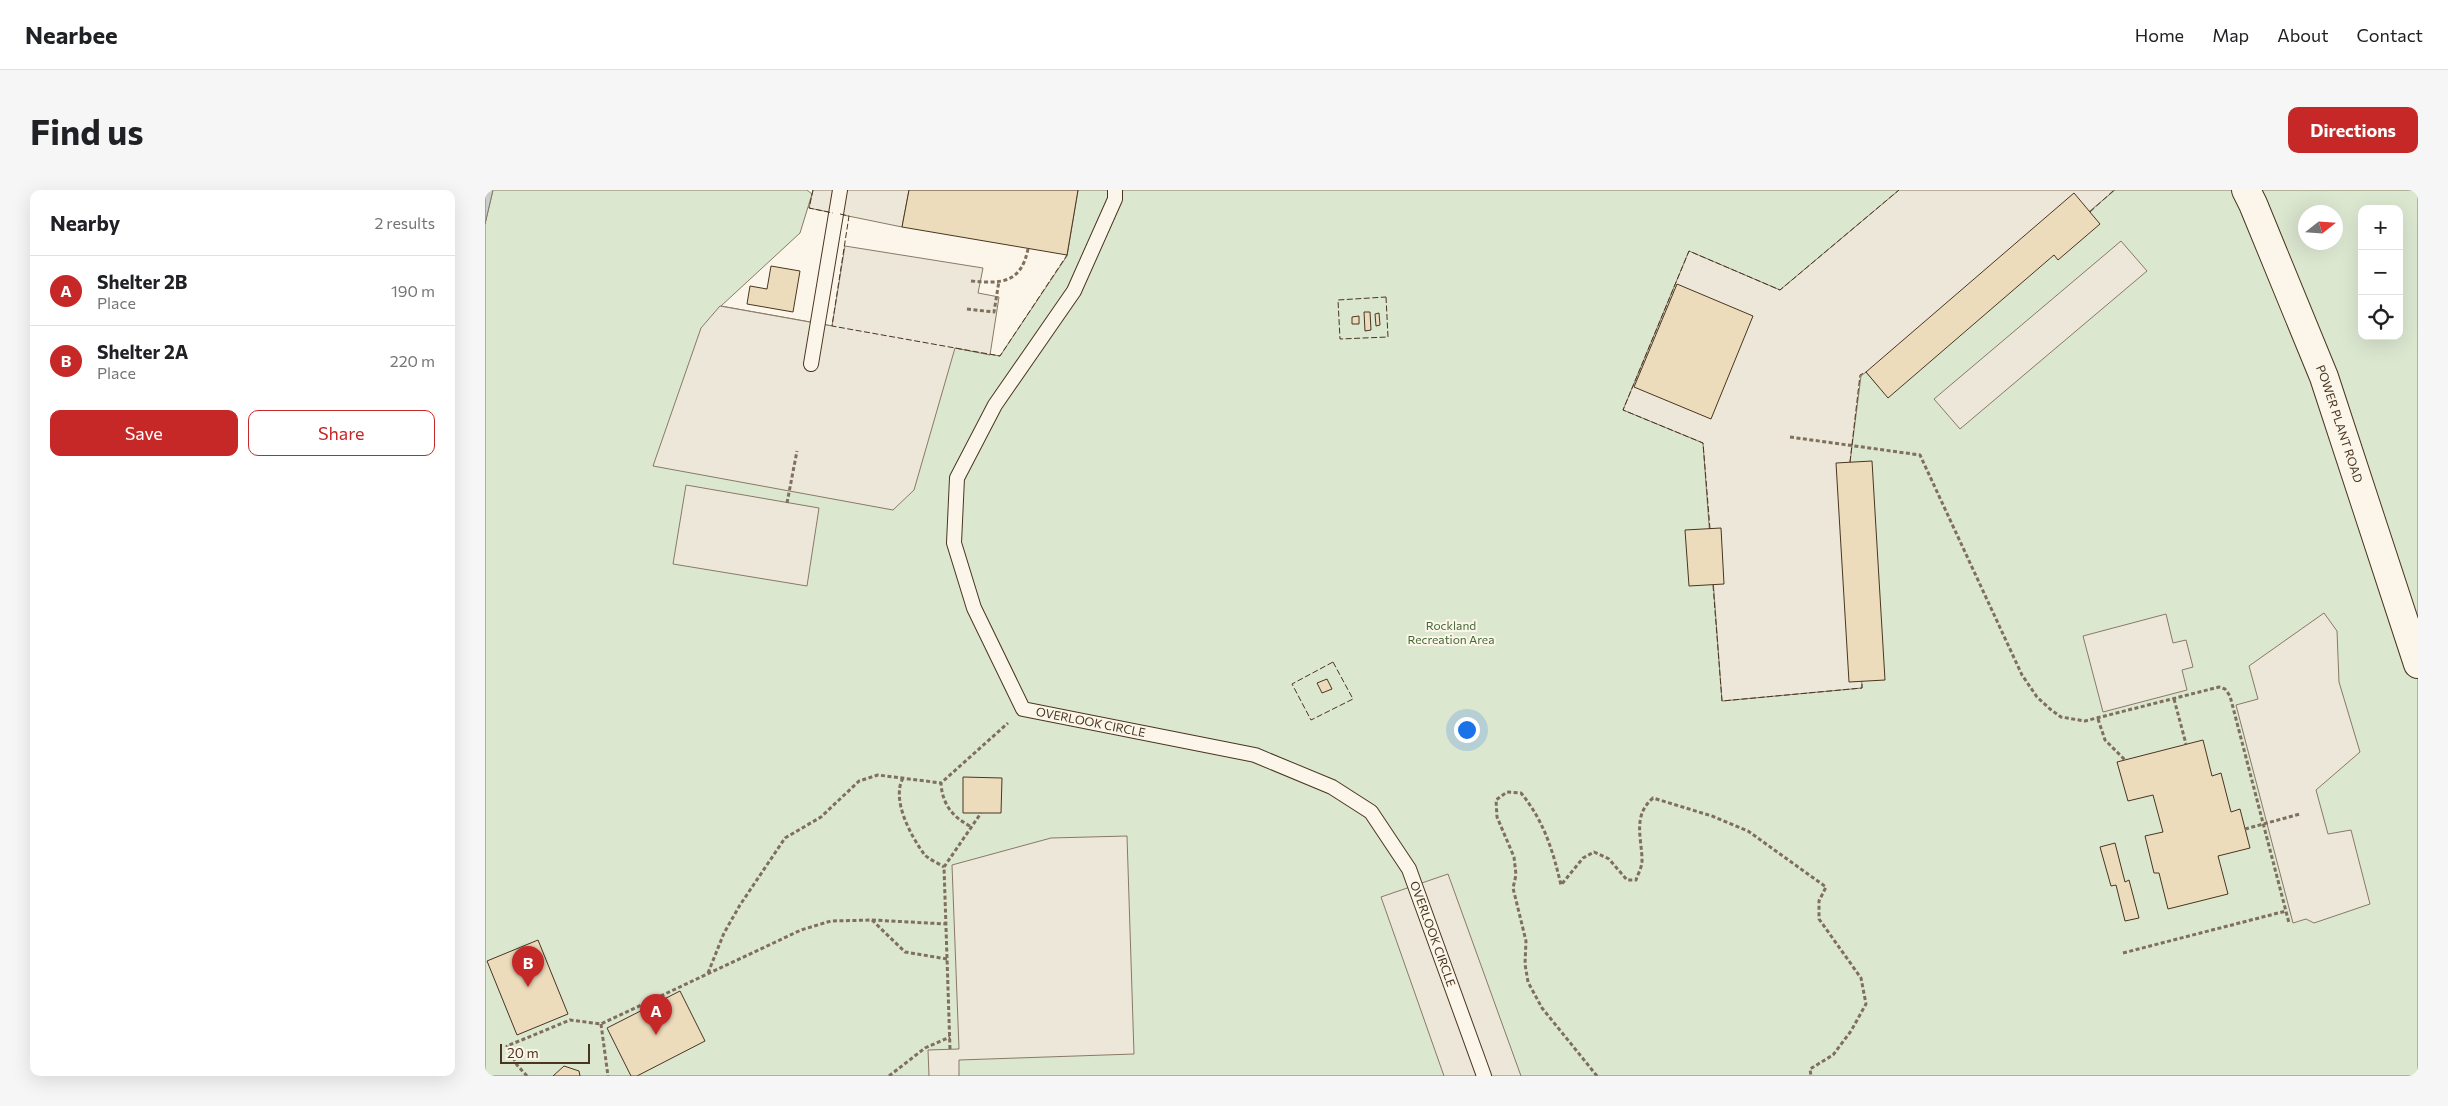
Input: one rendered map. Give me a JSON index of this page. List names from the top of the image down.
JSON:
{
  "streets": {
    "street": ["POWER PLANT ROAD"],
    "lane": ["OVERLOOK CIRCLE"]
  },
  "parks": ["Rockland Recreation Area"],
  "scale_bar": "20 m",
  "north": "right",
  "page": {
    "header": "Nearbee",
    "nav": [
      "Home",
      "Map",
      "About",
      "Contact"
    ],
    "buttons": [
      "Directions",
      ["Save", "Share"]
    ],
    "title": "Find us",
    "heading": ["Nearby", "2 results"],
    "map_buttons": ["+", "−"],
    "list": [
      {
        "mark": "A",
        "name": "Shelter 2B",
        "note": "Place",
        "value": "190 m"
      },
      {
        "mark": "B",
        "name": "Shelter 2A",
        "note": "Place",
        "value": "220 m"
      }
    ],
    "pins": ["B", "A"],
    "scale": "20 m"
  }
}
